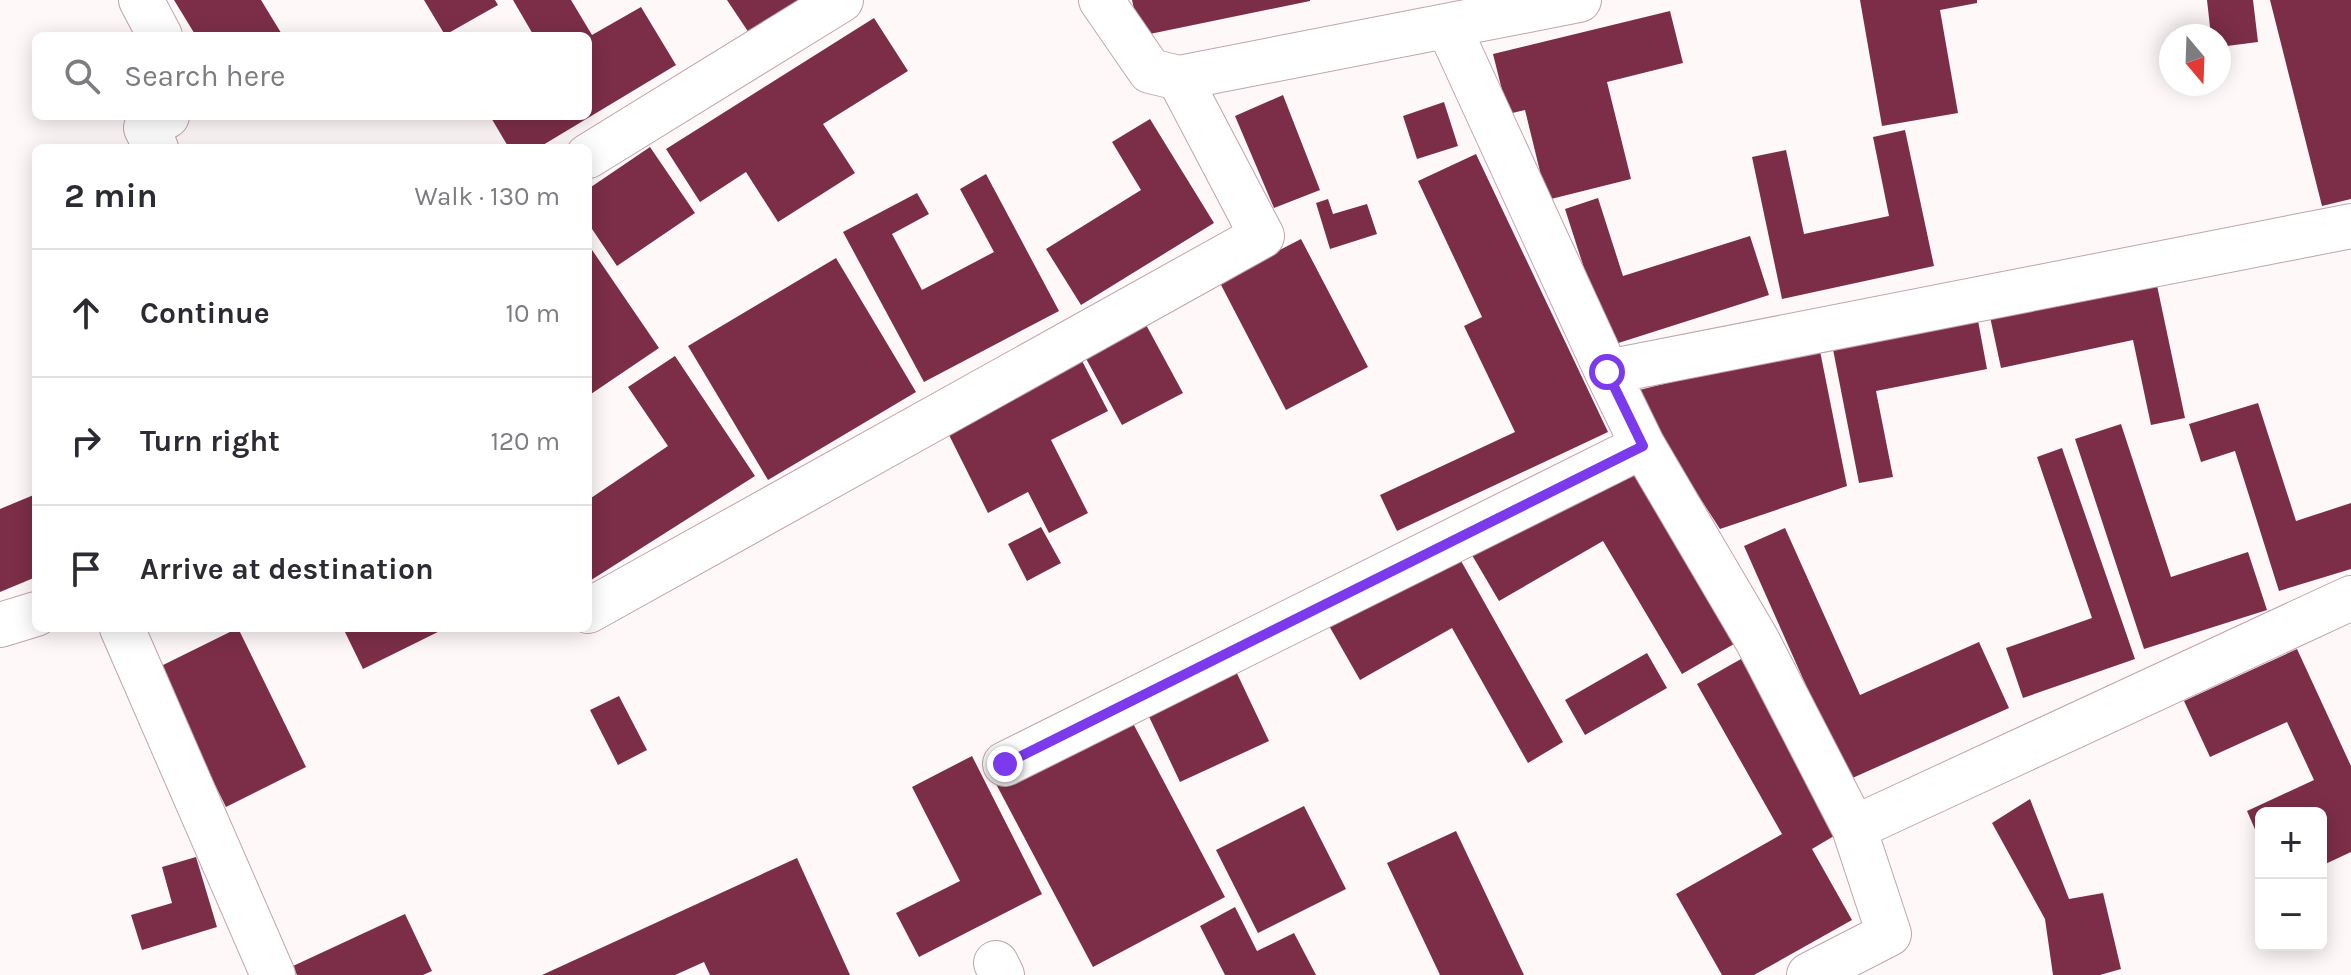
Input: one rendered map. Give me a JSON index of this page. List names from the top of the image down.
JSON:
{
  "north": "bottom",
  "page": {
    "search": "Search here",
    "heading": ["2 min", "Walk · 130 m"],
    "list": [
      ["Continue", "10 m"],
      ["Turn right", "120 m"],
      "Arrive at destination"
    ],
    "map_buttons": ["+", "−"]
  }
}
